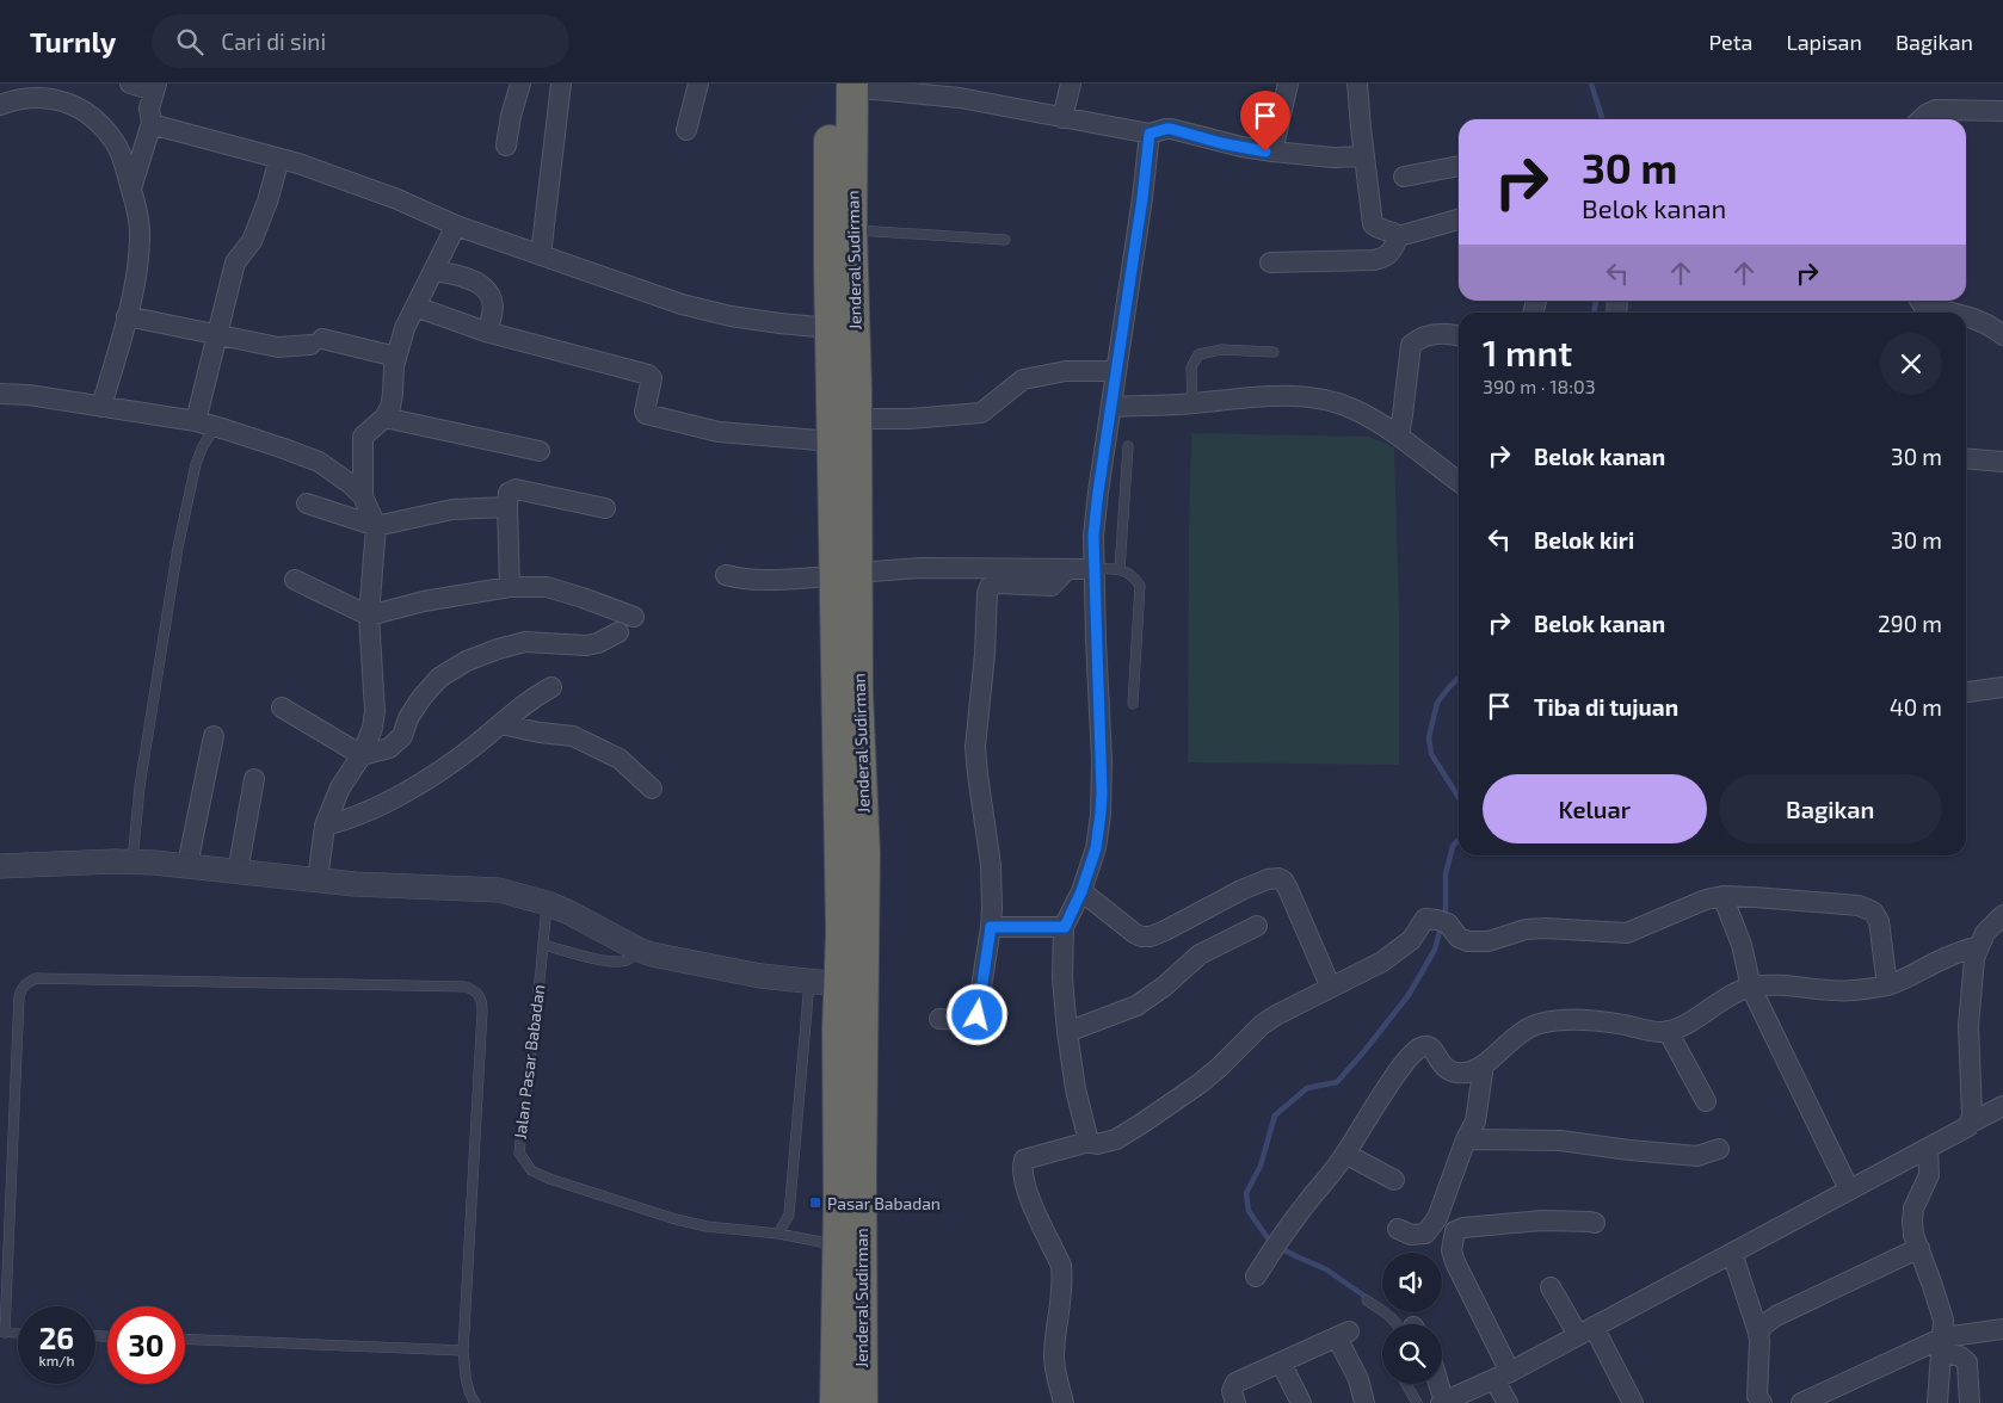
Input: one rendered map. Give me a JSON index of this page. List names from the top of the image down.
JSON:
{
  "streets": {
    "highway": ["Jenderal Sudirman"],
    "lane": ["Jalan Pasar Babadan"]
  },
  "crossings": [
    ["Jenderal Sudirman", "Jalan Pasar Babadan"]
  ],
  "places": {
    "transit": ["Pasar Babadan"]
  },
  "page": {
    "header": "Turnly",
    "search": "Cari di sini",
    "nav": ["Peta", "Lapisan", "Bagikan"],
    "turn": ["30 m", "Belok kanan"],
    "heading": ["1 mnt", "390 m · 18:03"],
    "list": [
      {
        "name": "Belok kanan",
        "value": "30 m"
      },
      {
        "name": "Belok kiri",
        "value": "30 m"
      },
      {
        "name": "Belok kanan",
        "value": "290 m"
      },
      {
        "name": "Tiba di tujuan",
        "value": "40 m"
      }
    ],
    "buttons": ["Keluar", "Bagikan"],
    "speed": "26 km/h",
    "limit": "30"
  }
}
